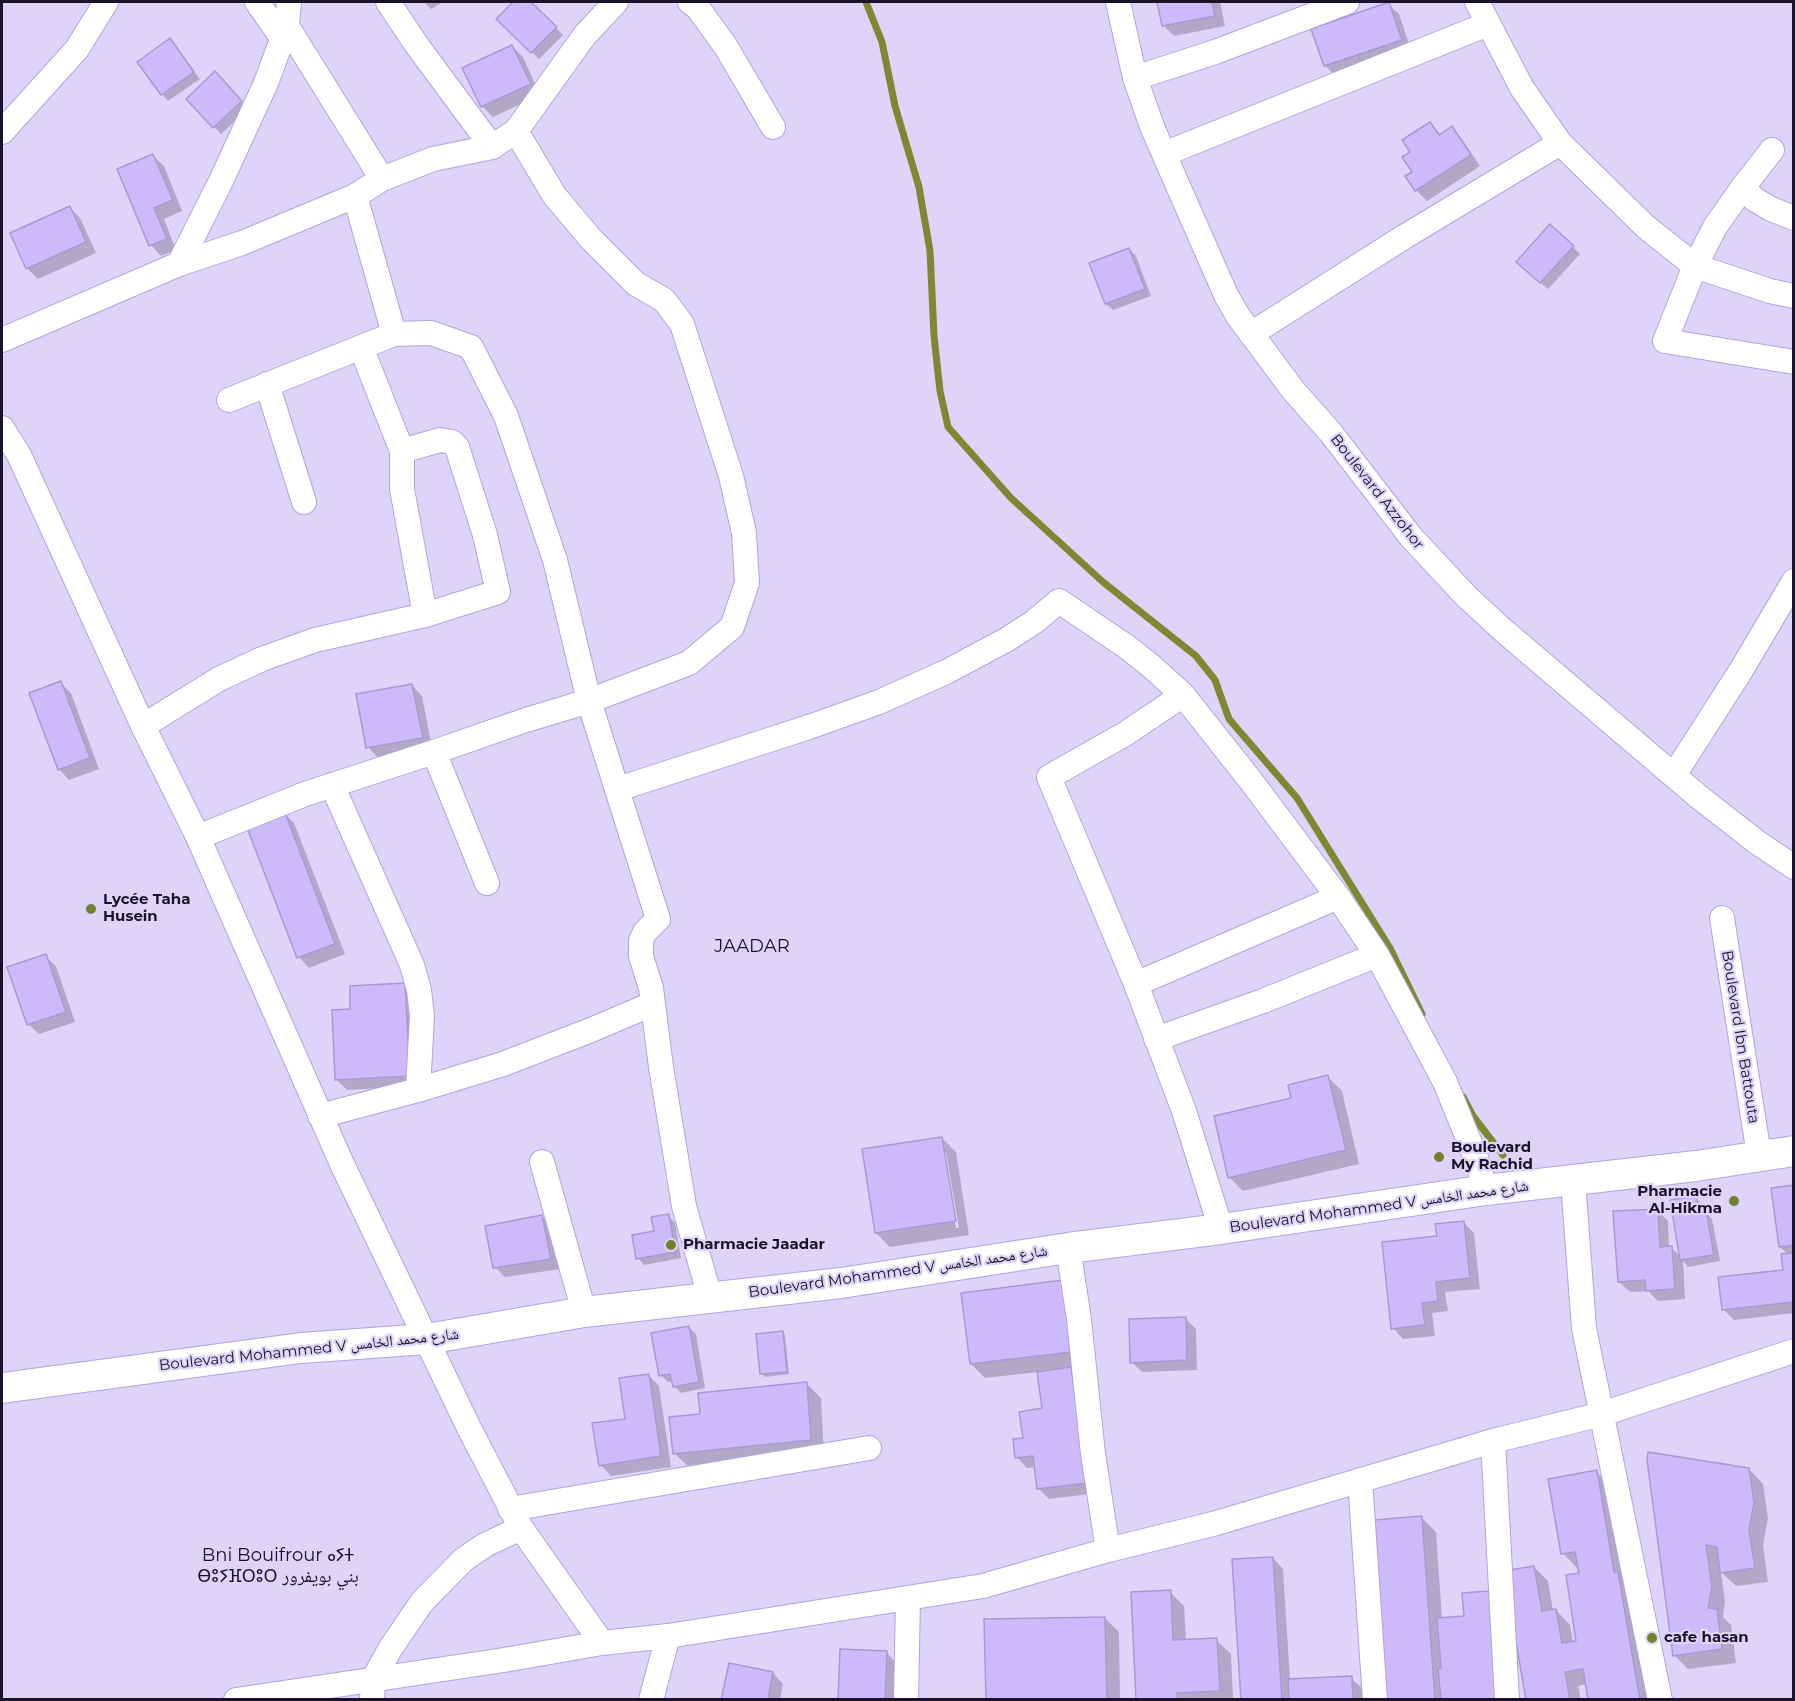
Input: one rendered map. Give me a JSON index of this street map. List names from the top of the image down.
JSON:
{
  "streets": {
    "main road": ["Boulevard Mohammed V شارع محمد الخامس"],
    "street": ["Boulevard Azzohor", "Boulevard Ibn Battouta"]
  },
  "crossings": [
    ["Boulevard Ibn Battouta", "Boulevard Mohammed V شارع محمد الخامس"]
  ],
  "districts": ["JAADAR", "Bni Bouifrour ⴰⵢⵜ ⴱⵓⵢⴼⵔⵓⵔ بني بويفرور"],
  "places": [
    "Lycée Taha Husein",
    "Boulevard My Rachid",
    "Pharmacie Al-Hikma",
    "Pharmacie Jaadar",
    "cafe hasan"
  ]
}
